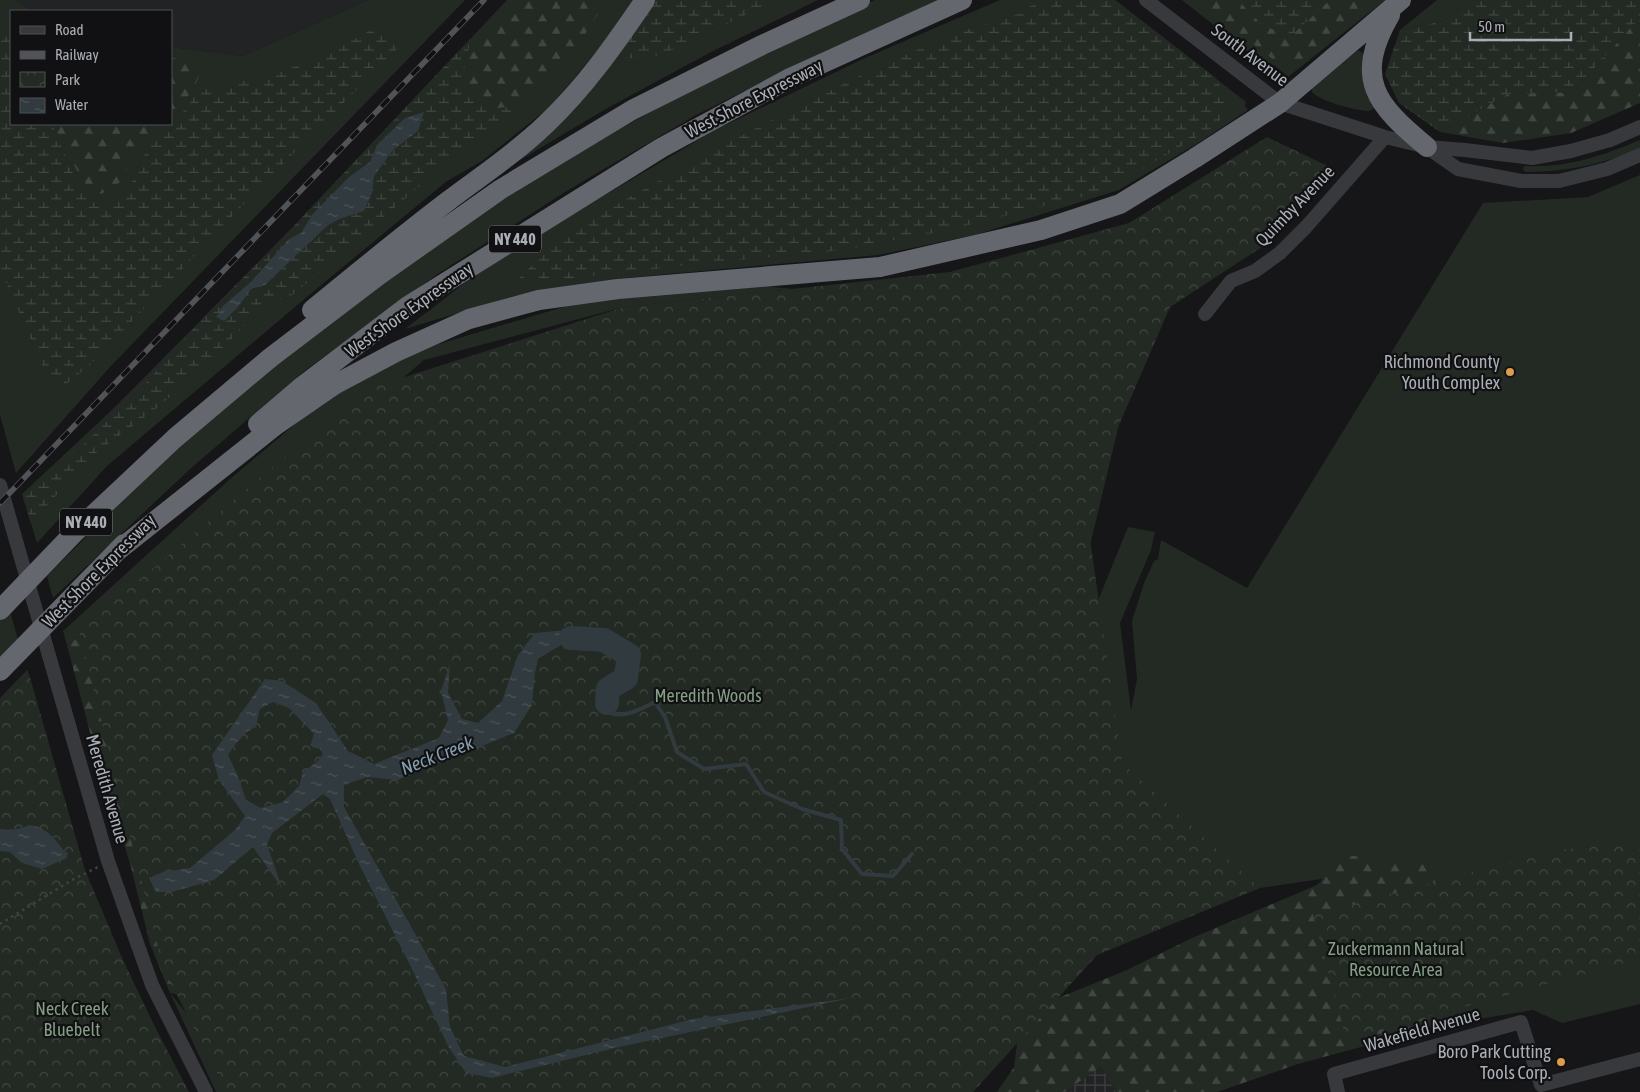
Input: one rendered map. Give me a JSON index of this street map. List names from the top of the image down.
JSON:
{
  "streets": {
    "highway": ["West Shore Expressway", "NY 440"],
    "street": [
      "South Avenue",
      "Quimby Avenue",
      "Meredith Avenue",
      "Wakefield Avenue"
    ]
  },
  "crossings": [
    ["South Avenue", "Quimby Avenue"]
  ],
  "water": ["Neck Creek"],
  "parks": ["Meredith Woods", "Zuckermann Natural Resource Area", "Neck Creek Bluebelt"],
  "places": ["Richmond County Youth Complex", "Boro Park Cutting Tools Corp."],
  "legend": [
    "Road",
    "Railway",
    "Park",
    "Water"
  ],
  "scale_bar": "50 m"
}
